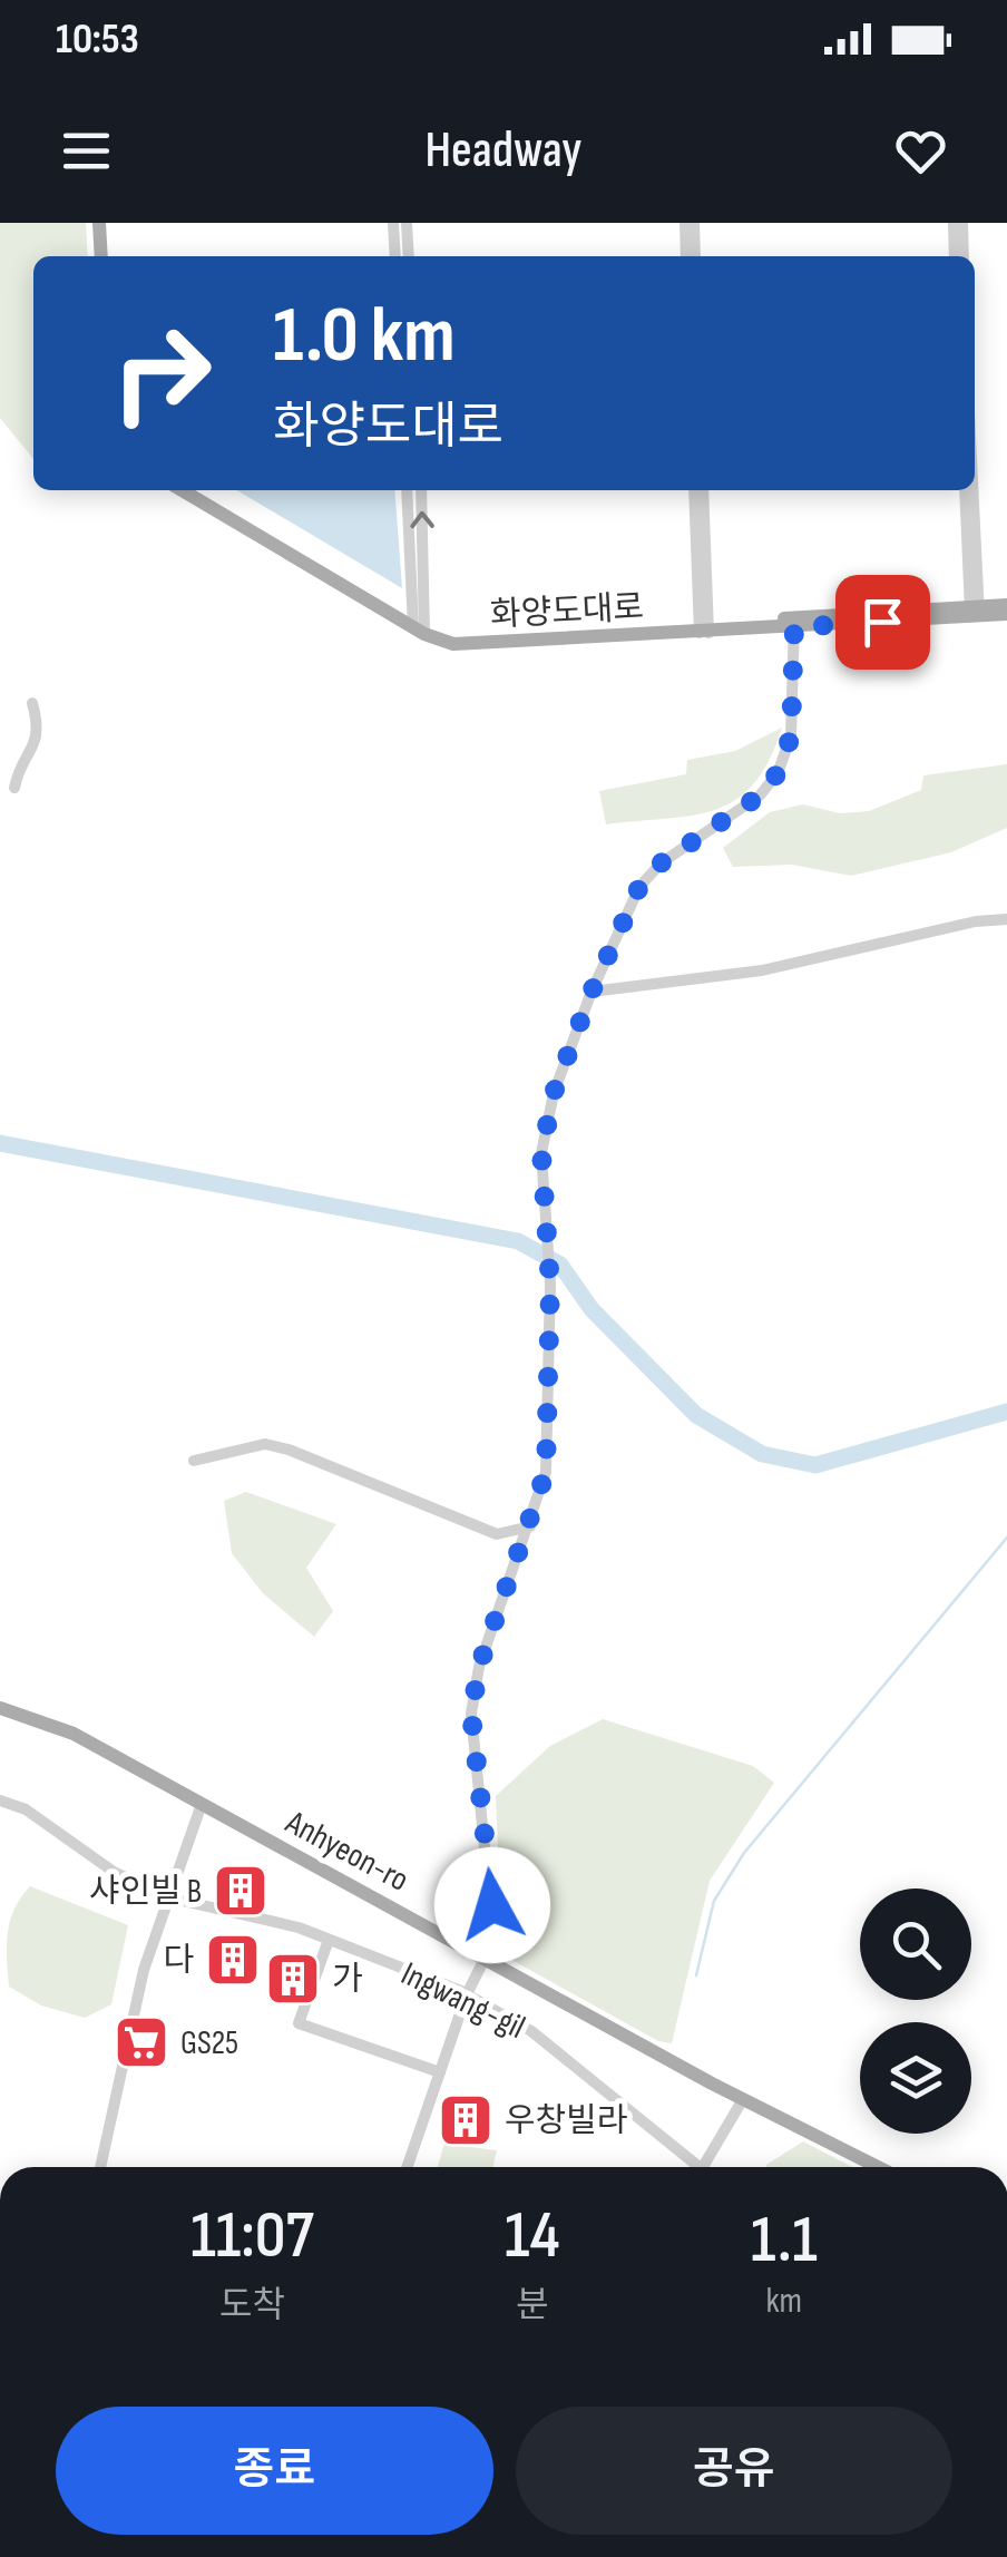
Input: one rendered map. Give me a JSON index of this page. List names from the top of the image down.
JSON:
{
  "streets": {
    "main road": ["화양도대로", "Anhyeon-ro"],
    "street": ["Ingwang-gil"]
  },
  "places": {
    "building": [
      "샤인빌 B",
      "다",
      "가",
      "우창빌라"
    ],
    "supermarket": ["GS25"]
  },
  "page": {
    "status": "10:53",
    "header": "Headway",
    "turn": ["1.0 km", "화양도대로"],
    "eta": [
      "11:07",
      "도착",
      "14",
      "분",
      "1.1",
      "km"
    ],
    "buttons": ["종료", "공유"]
  }
}
